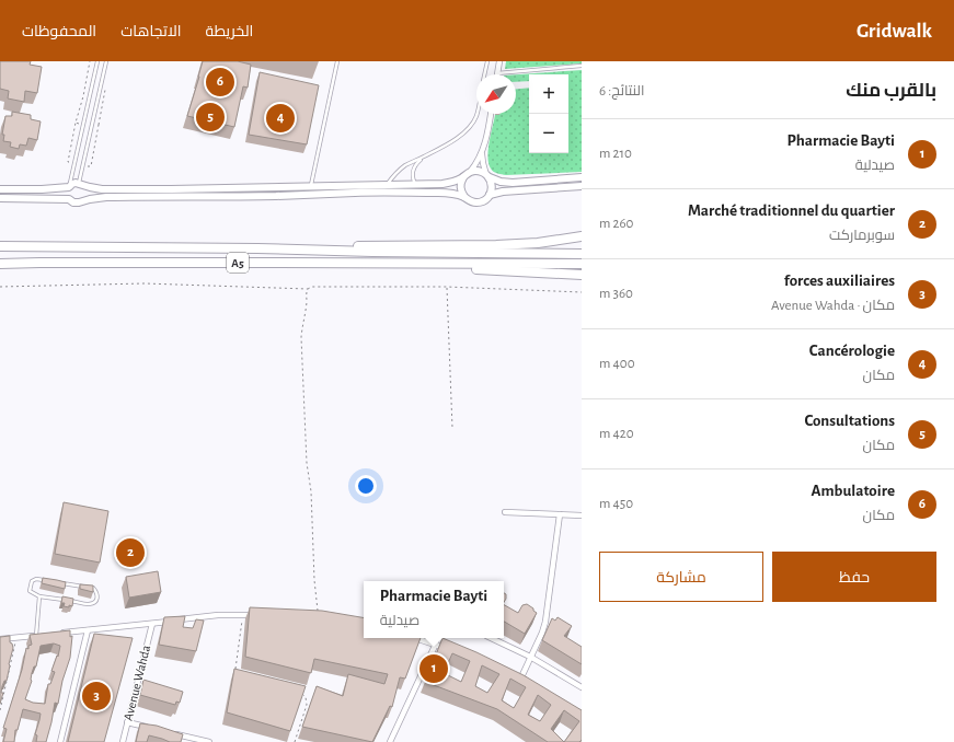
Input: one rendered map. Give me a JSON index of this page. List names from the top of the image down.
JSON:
{
  "streets": {
    "highway": ["A5"],
    "street": ["Avenue Wahda"]
  },
  "north": "bottom left",
  "page": {
    "header": "Gridwalk",
    "nav": ["الخريطة", "الاتجاهات", "المحفوظات"],
    "heading": ["بالقرب منك", "النتائج: 6"],
    "pins": [
      "6",
      "5",
      "4",
      "2",
      "1",
      "3"
    ],
    "map_buttons": ["+", "−"],
    "list": [
      {
        "mark": "1",
        "name": "Pharmacie Bayti",
        "note": "صيدلية",
        "value": "210 m"
      },
      {
        "mark": "2",
        "name": "Marché traditionnel du quartier",
        "note": "سوبرماركت",
        "value": "260 m"
      },
      {
        "mark": "3",
        "name": "forces auxiliaires",
        "note": "مكان · Avenue Wahda",
        "value": "360 m"
      },
      {
        "mark": "4",
        "name": "Cancérologie",
        "note": "مكان",
        "value": "400 m"
      },
      {
        "mark": "5",
        "name": "Consultations",
        "note": "مكان",
        "value": "420 m"
      },
      {
        "mark": "6",
        "name": "Ambulatoire",
        "note": "مكان",
        "value": "450 m"
      }
    ],
    "buttons": ["حفظ", "مشاركة"],
    "popup": ["Pharmacie Bayti", "صيدلية"]
  }
}
